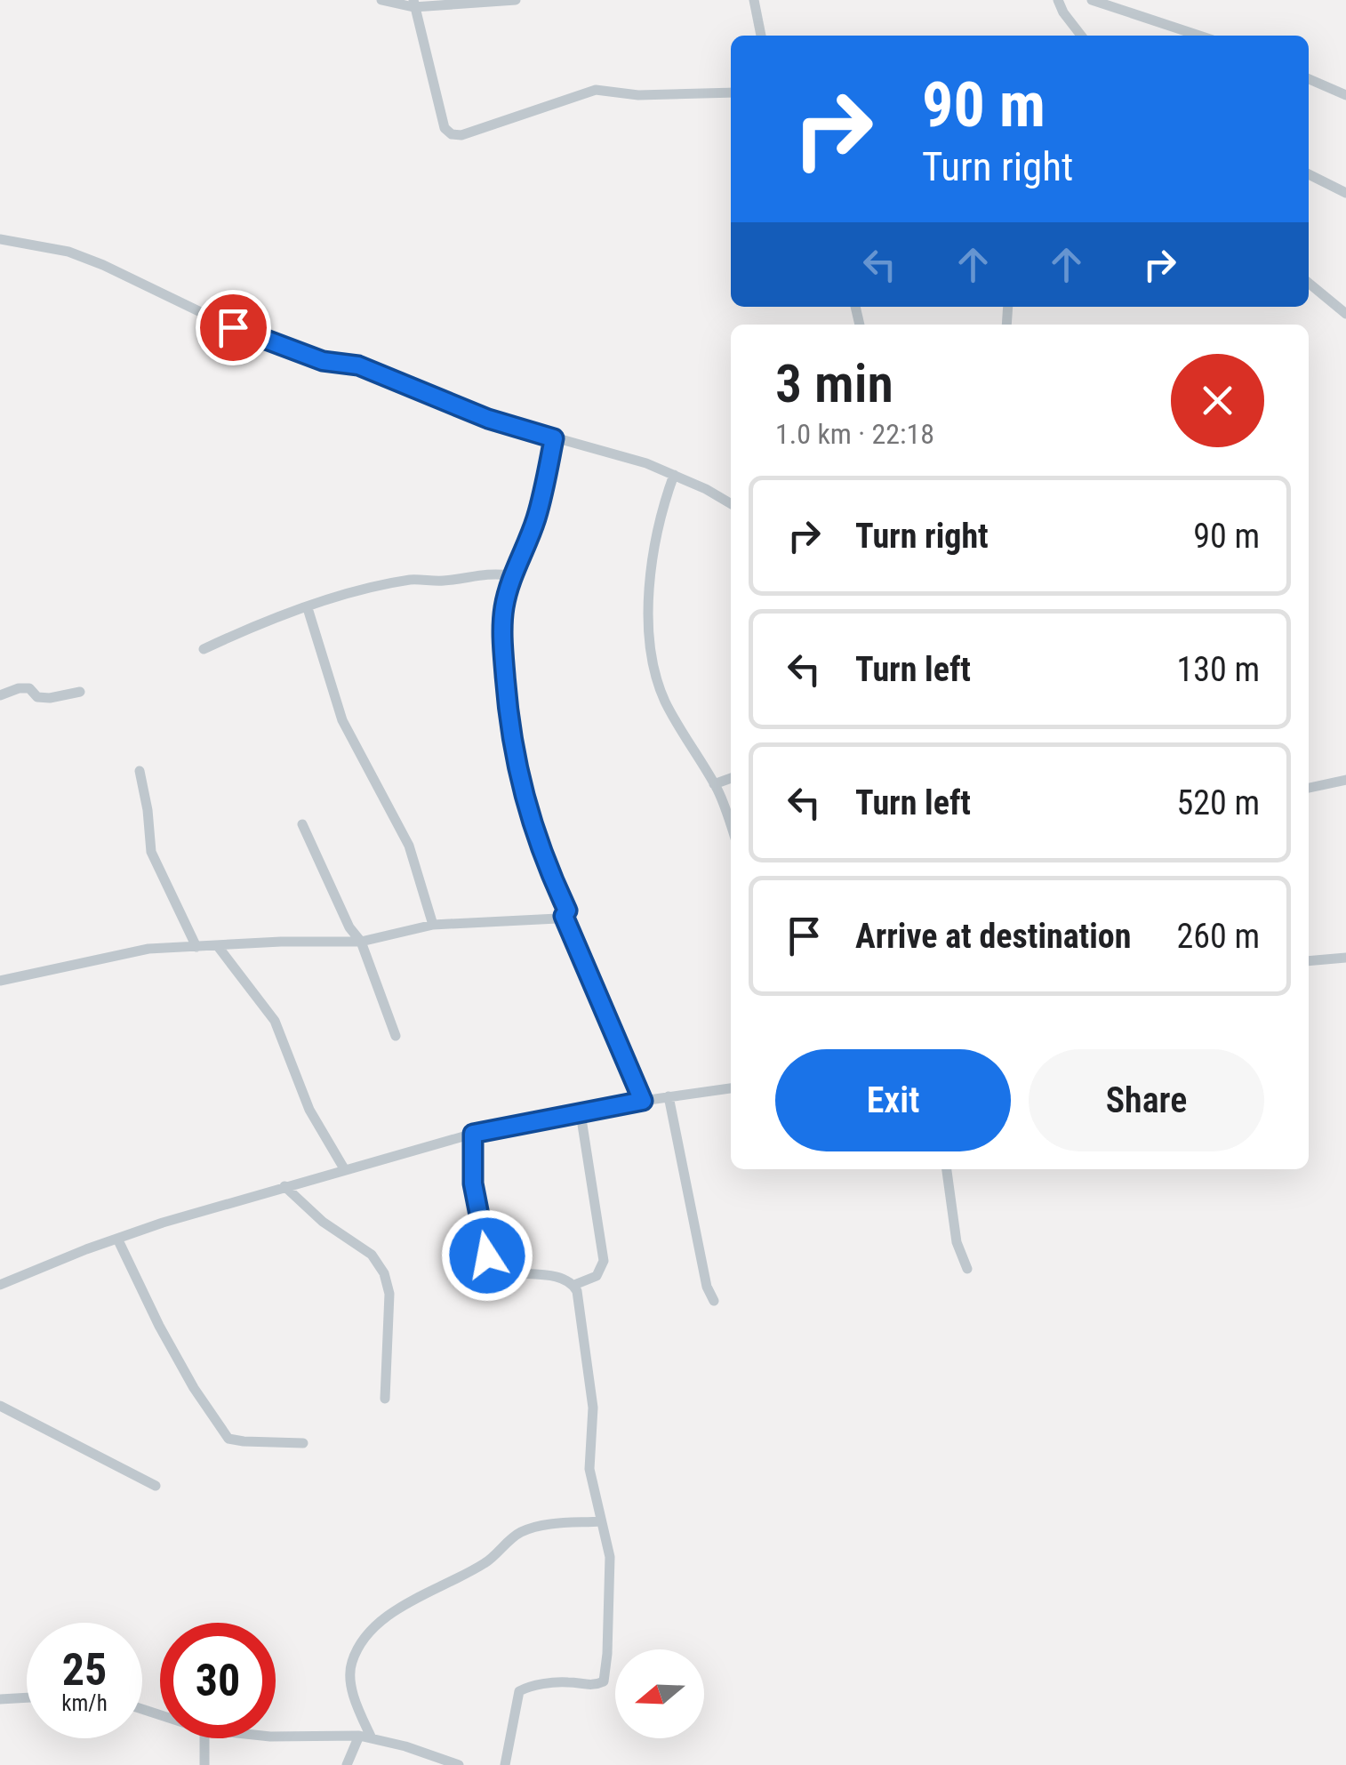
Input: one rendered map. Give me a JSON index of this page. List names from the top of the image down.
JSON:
{
  "north": "left",
  "page": {
    "turn": ["90 m", "Turn right"],
    "heading": ["3 min", "1.0 km · 22:18"],
    "list": [
      {
        "name": "Turn right",
        "value": "90 m"
      },
      {
        "name": "Turn left",
        "value": "130 m"
      },
      {
        "name": "Turn left",
        "value": "520 m"
      },
      {
        "name": "Arrive at destination",
        "value": "260 m"
      }
    ],
    "buttons": ["Exit", "Share"],
    "speed": "25 km/h",
    "limit": "30"
  }
}
